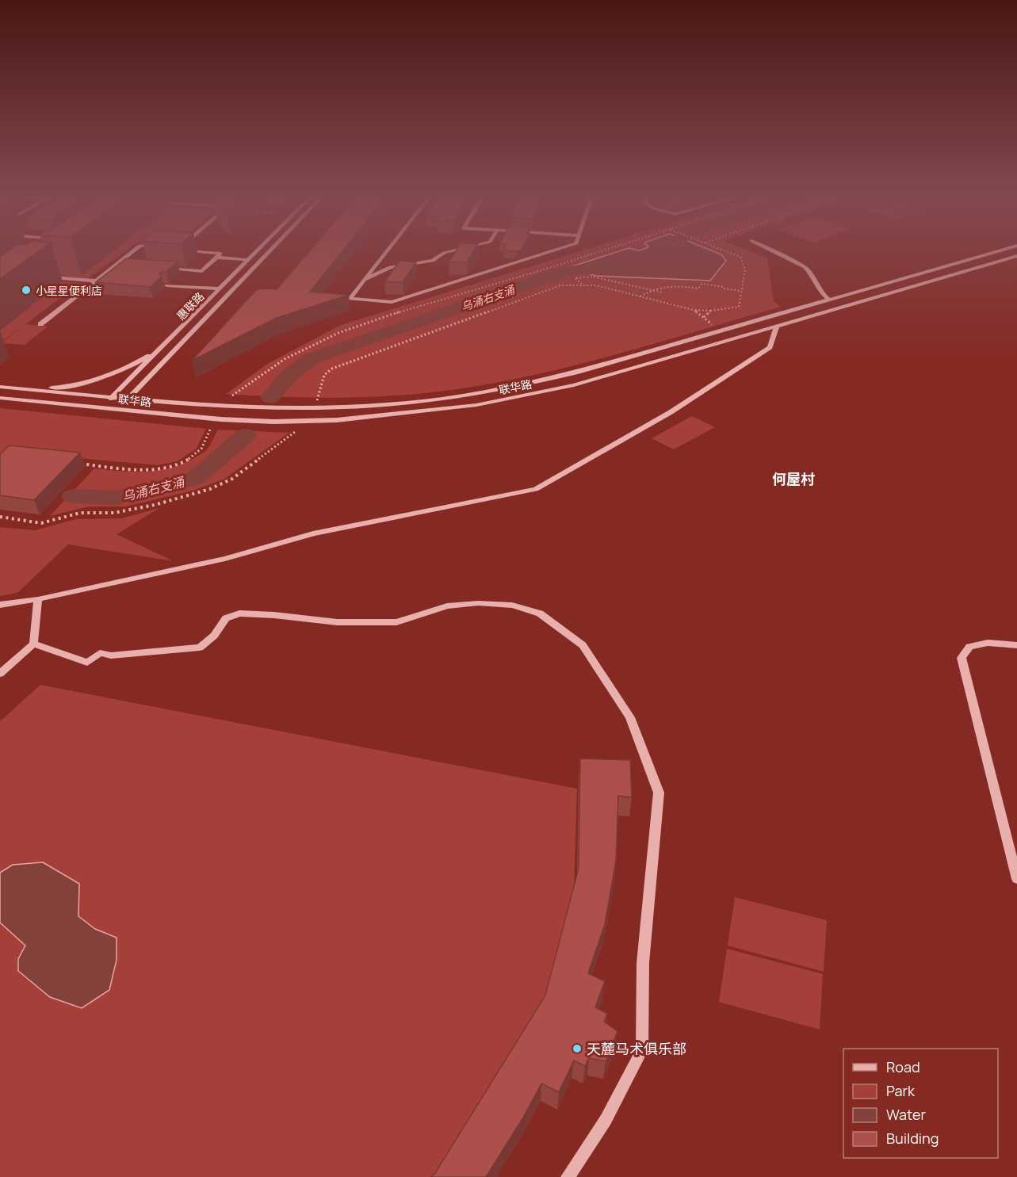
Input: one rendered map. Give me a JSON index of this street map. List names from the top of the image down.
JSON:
{
  "streets": {
    "street": ["惠联路", "联华路"]
  },
  "crossings": [
    ["惠联路", "联华路"]
  ],
  "districts": ["何屋村"],
  "water": ["乌涌右支涌"],
  "places": ["小星星便利店", "天麓马术俱乐部"],
  "legend": [
    "Road",
    "Park",
    "Water",
    "Building"
  ]
}
